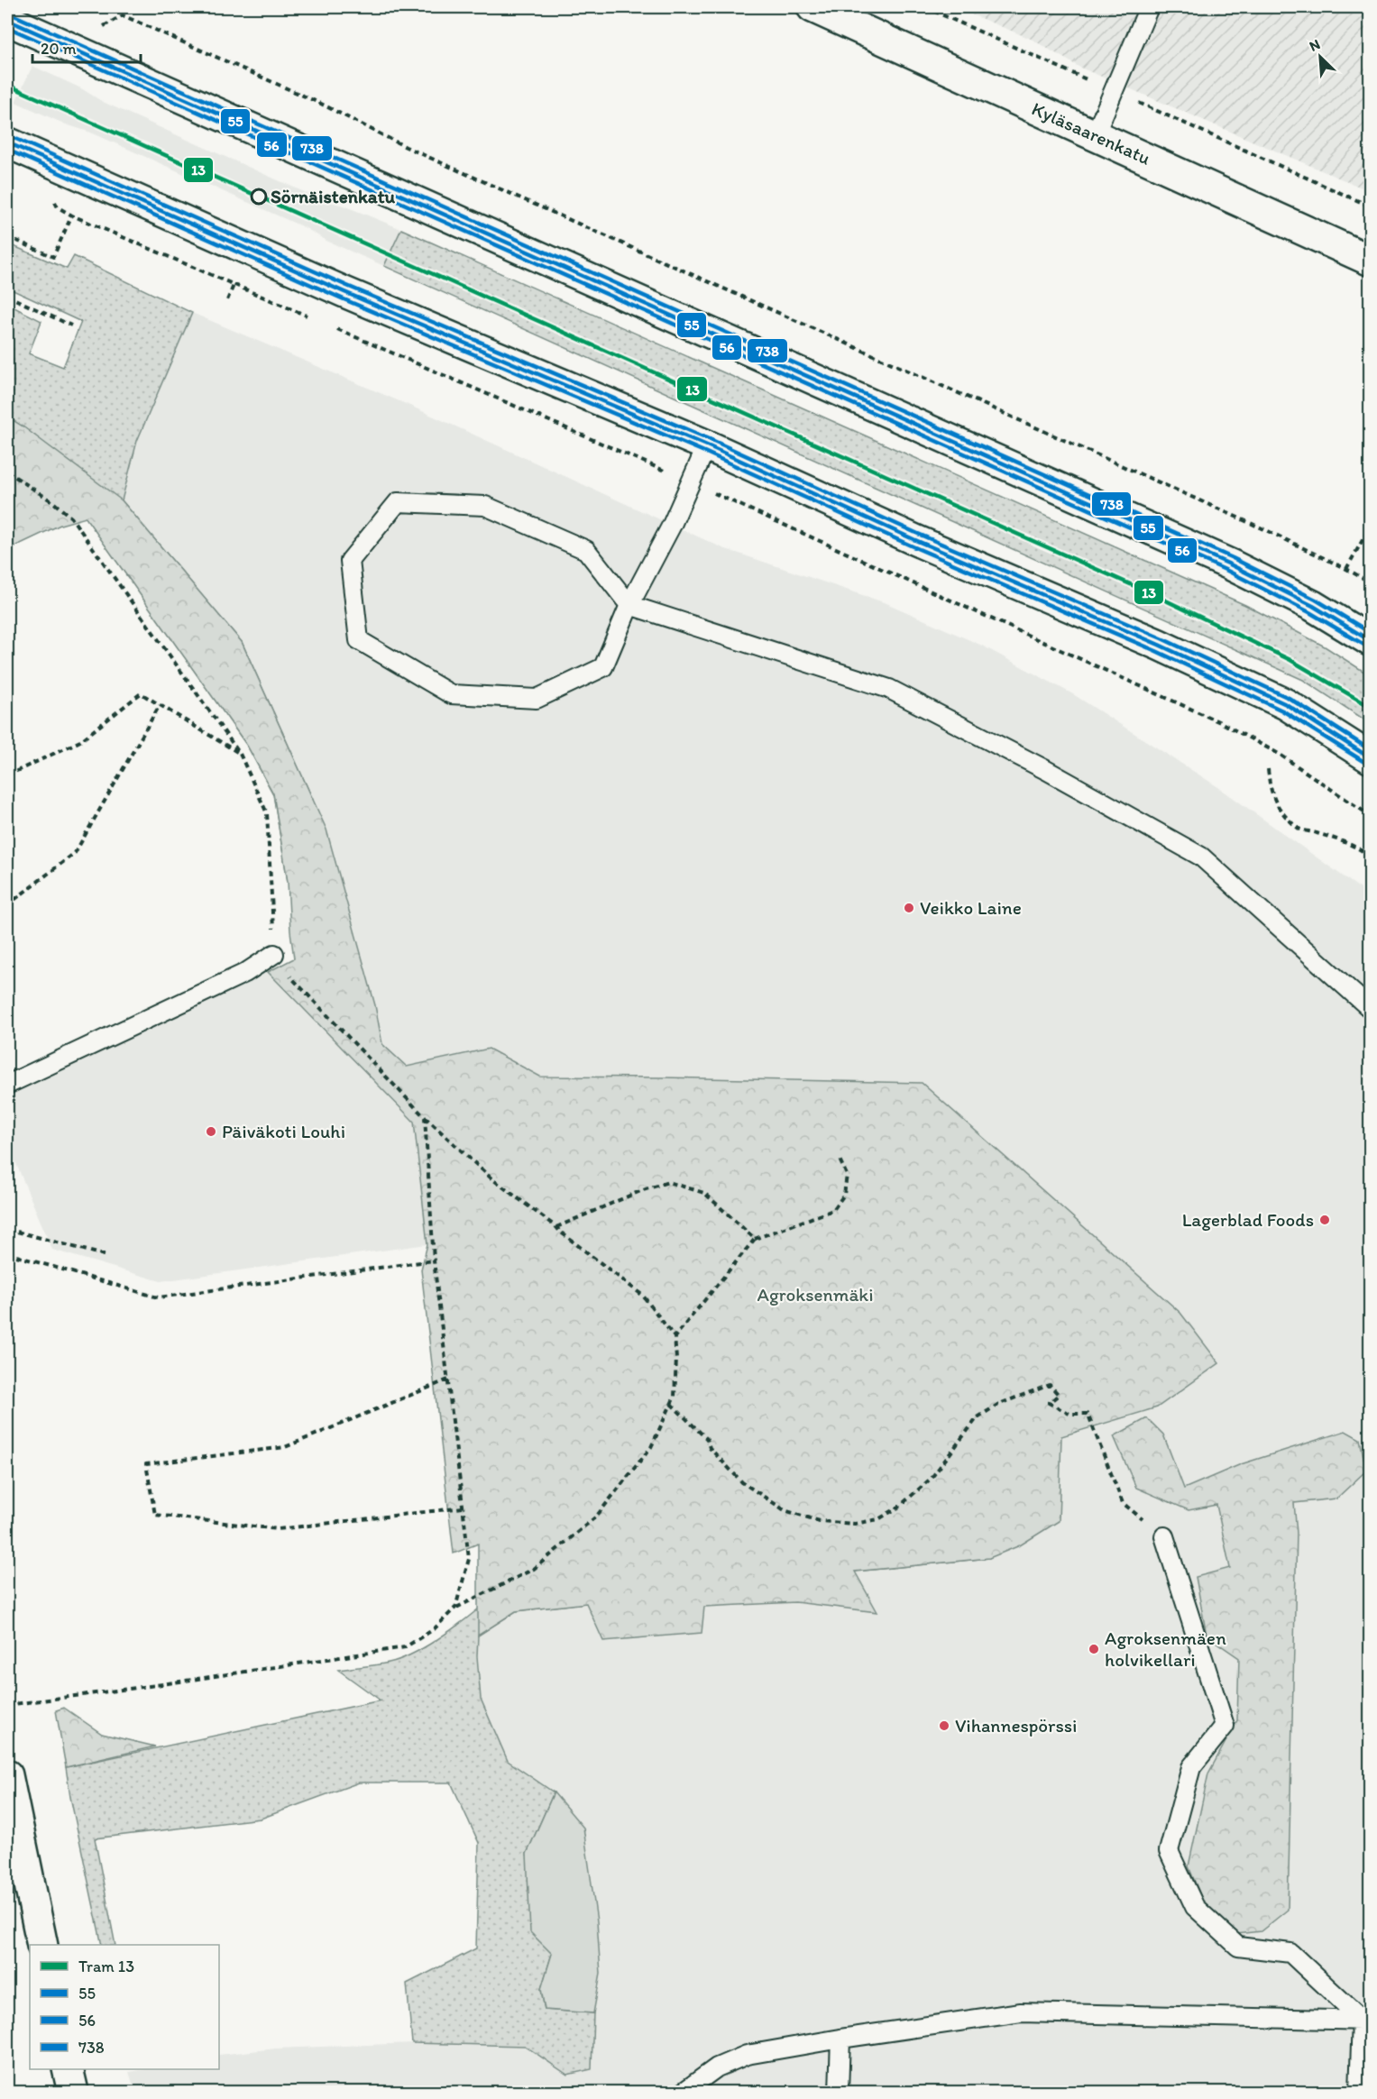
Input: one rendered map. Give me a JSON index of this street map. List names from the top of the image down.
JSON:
{
  "streets": {
    "main road": ["Kyläsaarenkatu"]
  },
  "parks": ["Agroksenmäki"],
  "places": [
    "Sörnäistenkatu",
    "Veikko Laine",
    "Päiväkoti Louhi",
    "Lagerblad Foods",
    "Agroksenmäen holvikellari",
    "Vihannespörssi"
  ],
  "lines": [
    "transit line 738",
    "transit line 55",
    "transit line 56",
    "tram line 13"
  ],
  "legend": [
    "Tram 13",
    "55",
    "56",
    "738"
  ],
  "scale_bar": "20 m",
  "north": "top left"
}
